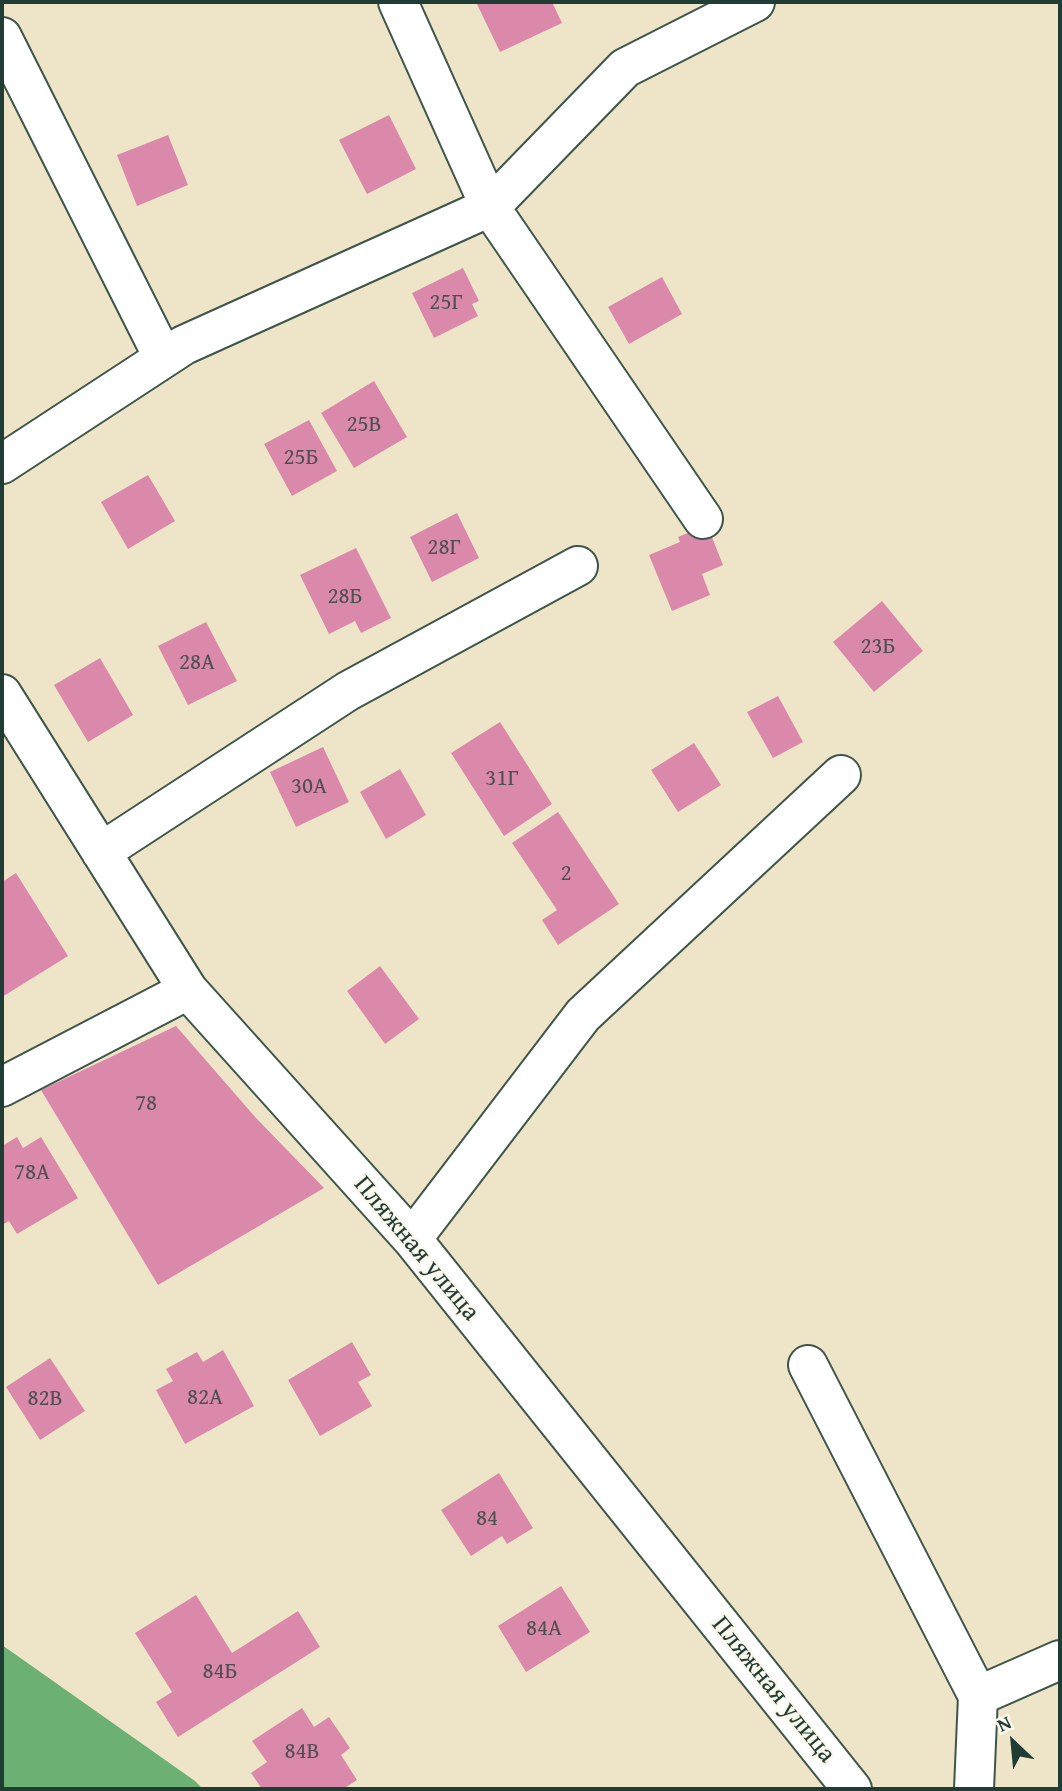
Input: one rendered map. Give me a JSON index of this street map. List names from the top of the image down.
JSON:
{
  "streets": {
    "street": ["Пляжная улица"]
  },
  "house_numbers": [
    "25Г",
    "25В",
    "25Б",
    "28Г",
    "28Б",
    "23Б",
    "28А",
    "31Г",
    "30А",
    "2",
    "78",
    "78А",
    "82А",
    "82В",
    "84",
    "84А",
    "84Б",
    "84В"
  ],
  "north": "top left"
}
